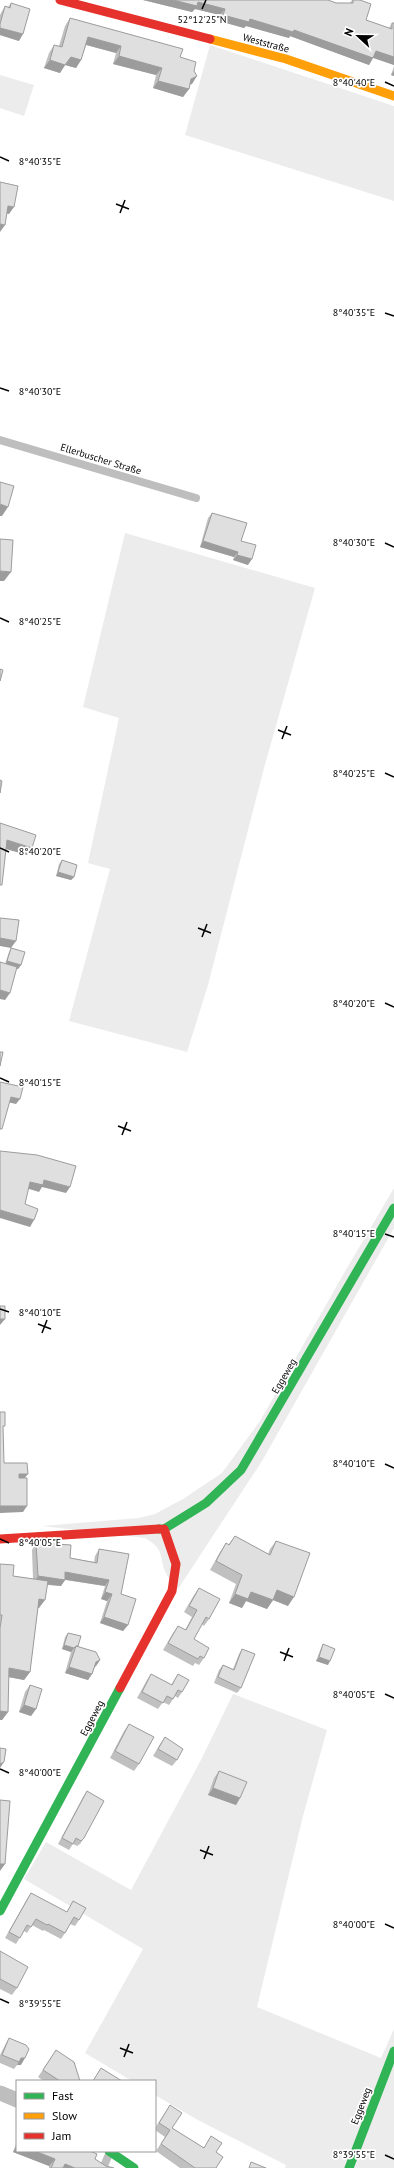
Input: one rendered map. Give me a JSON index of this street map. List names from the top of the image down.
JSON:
{
  "streets": {
    "street": ["Weststraße", "Eggeweg"],
    "lane": ["Ellerbuscher Straße"]
  },
  "legend": ["Fast", "Slow", "Jam"],
  "north": "left",
  "coordinates": [
    "52°12'25\"N",
    "8°40'40\"E",
    "8°40'35\"E",
    "8°40'30\"E",
    "8°40'25\"E",
    "8°40'20\"E",
    "8°40'15\"E",
    "8°40'10\"E",
    "8°40'05\"E",
    "8°40'00\"E",
    "8°39'55\"E"
  ]
}
